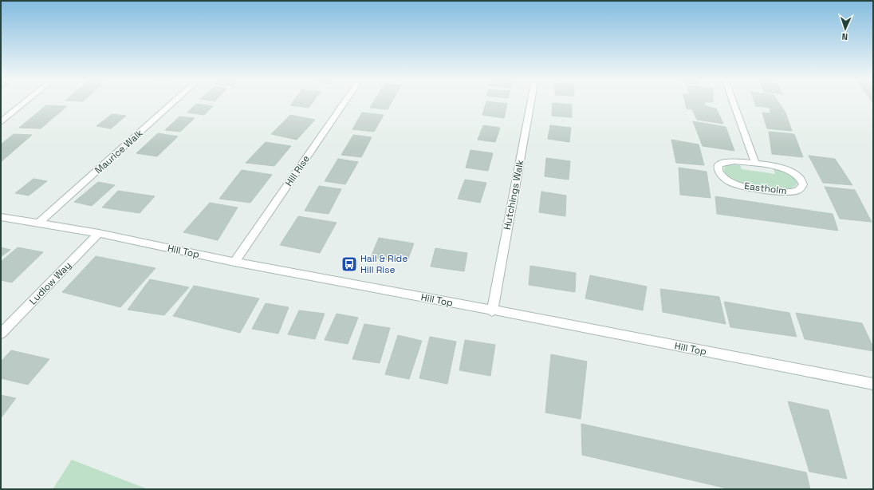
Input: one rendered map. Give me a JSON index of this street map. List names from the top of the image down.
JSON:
{
  "streets": {
    "street": [
      "Maurice Walk",
      "Hill Rise",
      "Eastholm",
      "Hutchings Walk",
      "Hill Top",
      "Ludlow Way"
    ]
  },
  "crossings": [
    ["Maurice Walk", "Hill Top"],
    ["Hill Rise", "Hill Top"],
    ["Hutchings Walk", "Hill Top"],
    ["Hill Top", "Ludlow Way"]
  ],
  "places": {
    "bus stop": ["Hail & Ride Hill Rise"]
  },
  "north": "bottom"
}
